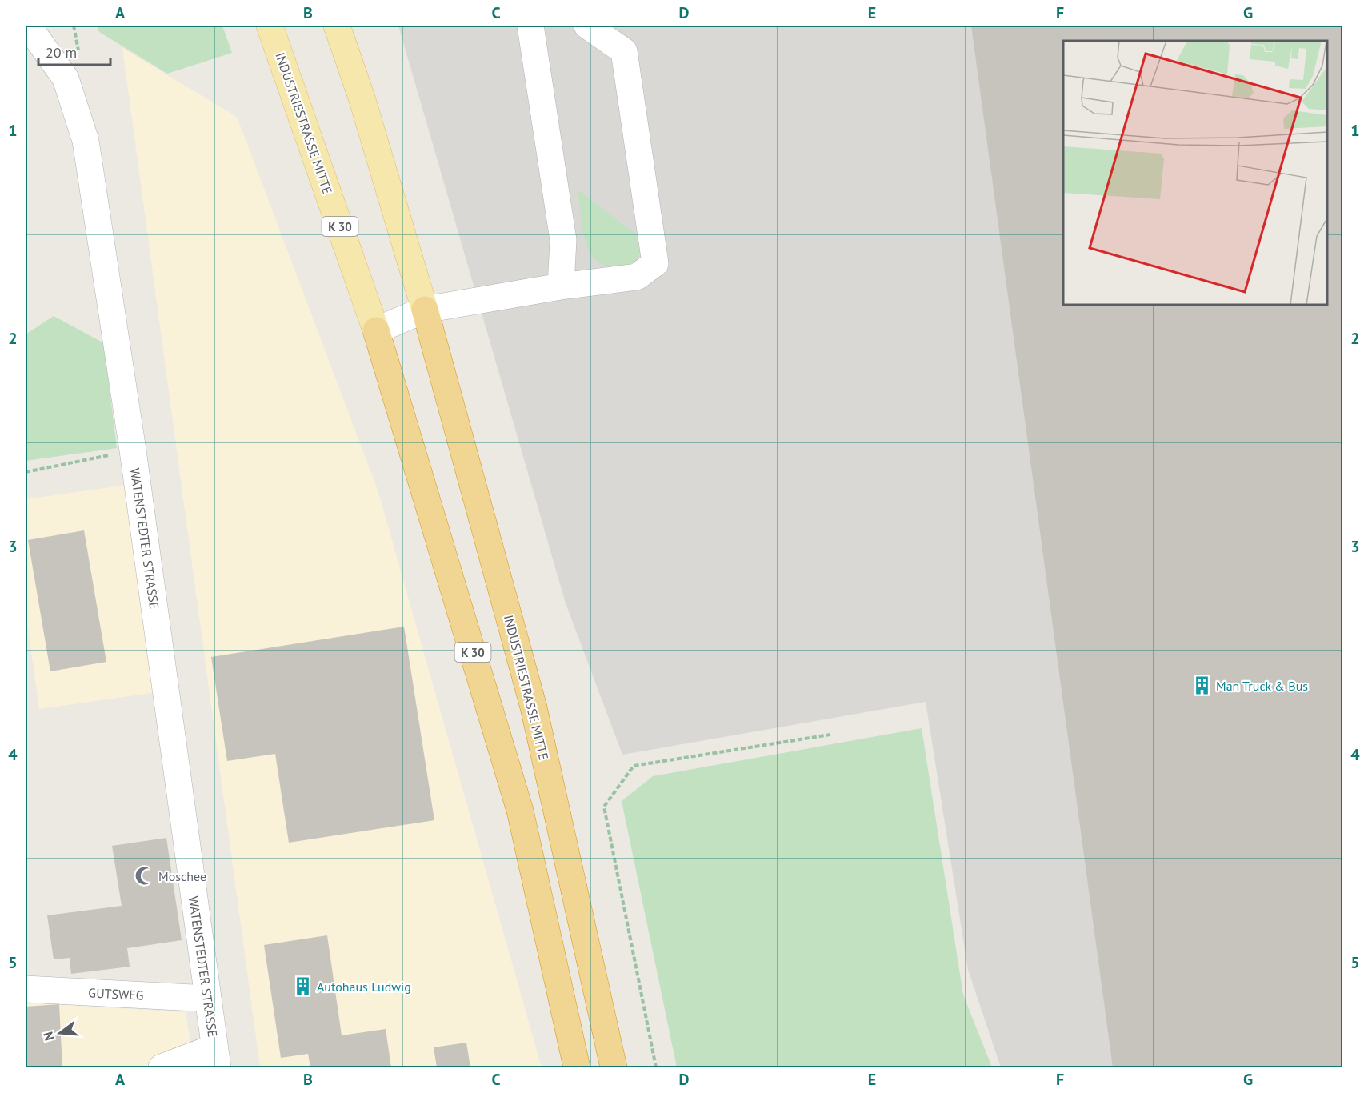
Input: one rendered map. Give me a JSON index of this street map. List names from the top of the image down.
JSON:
{
  "streets": {
    "highway": ["INDUSTRIESTRASSE MITTE", "K 30"],
    "street": ["WATENSTEDTER STRASSE", "GUTSWEG"]
  },
  "crossings": [
    ["WATENSTEDTER STRASSE", "GUTSWEG"]
  ],
  "places": {
    "building": ["Man Truck & Bus", "Autohaus Ludwig"],
    "mosque": ["Moschee"]
  },
  "scale_bar": "20 m",
  "north": "left",
  "grid": {
    "columns": [
      "A",
      "B",
      "C",
      "D",
      "E",
      "F",
      "G"
    ],
    "rows": [
      "1",
      "2",
      "3",
      "4",
      "5"
    ]
  }
}
